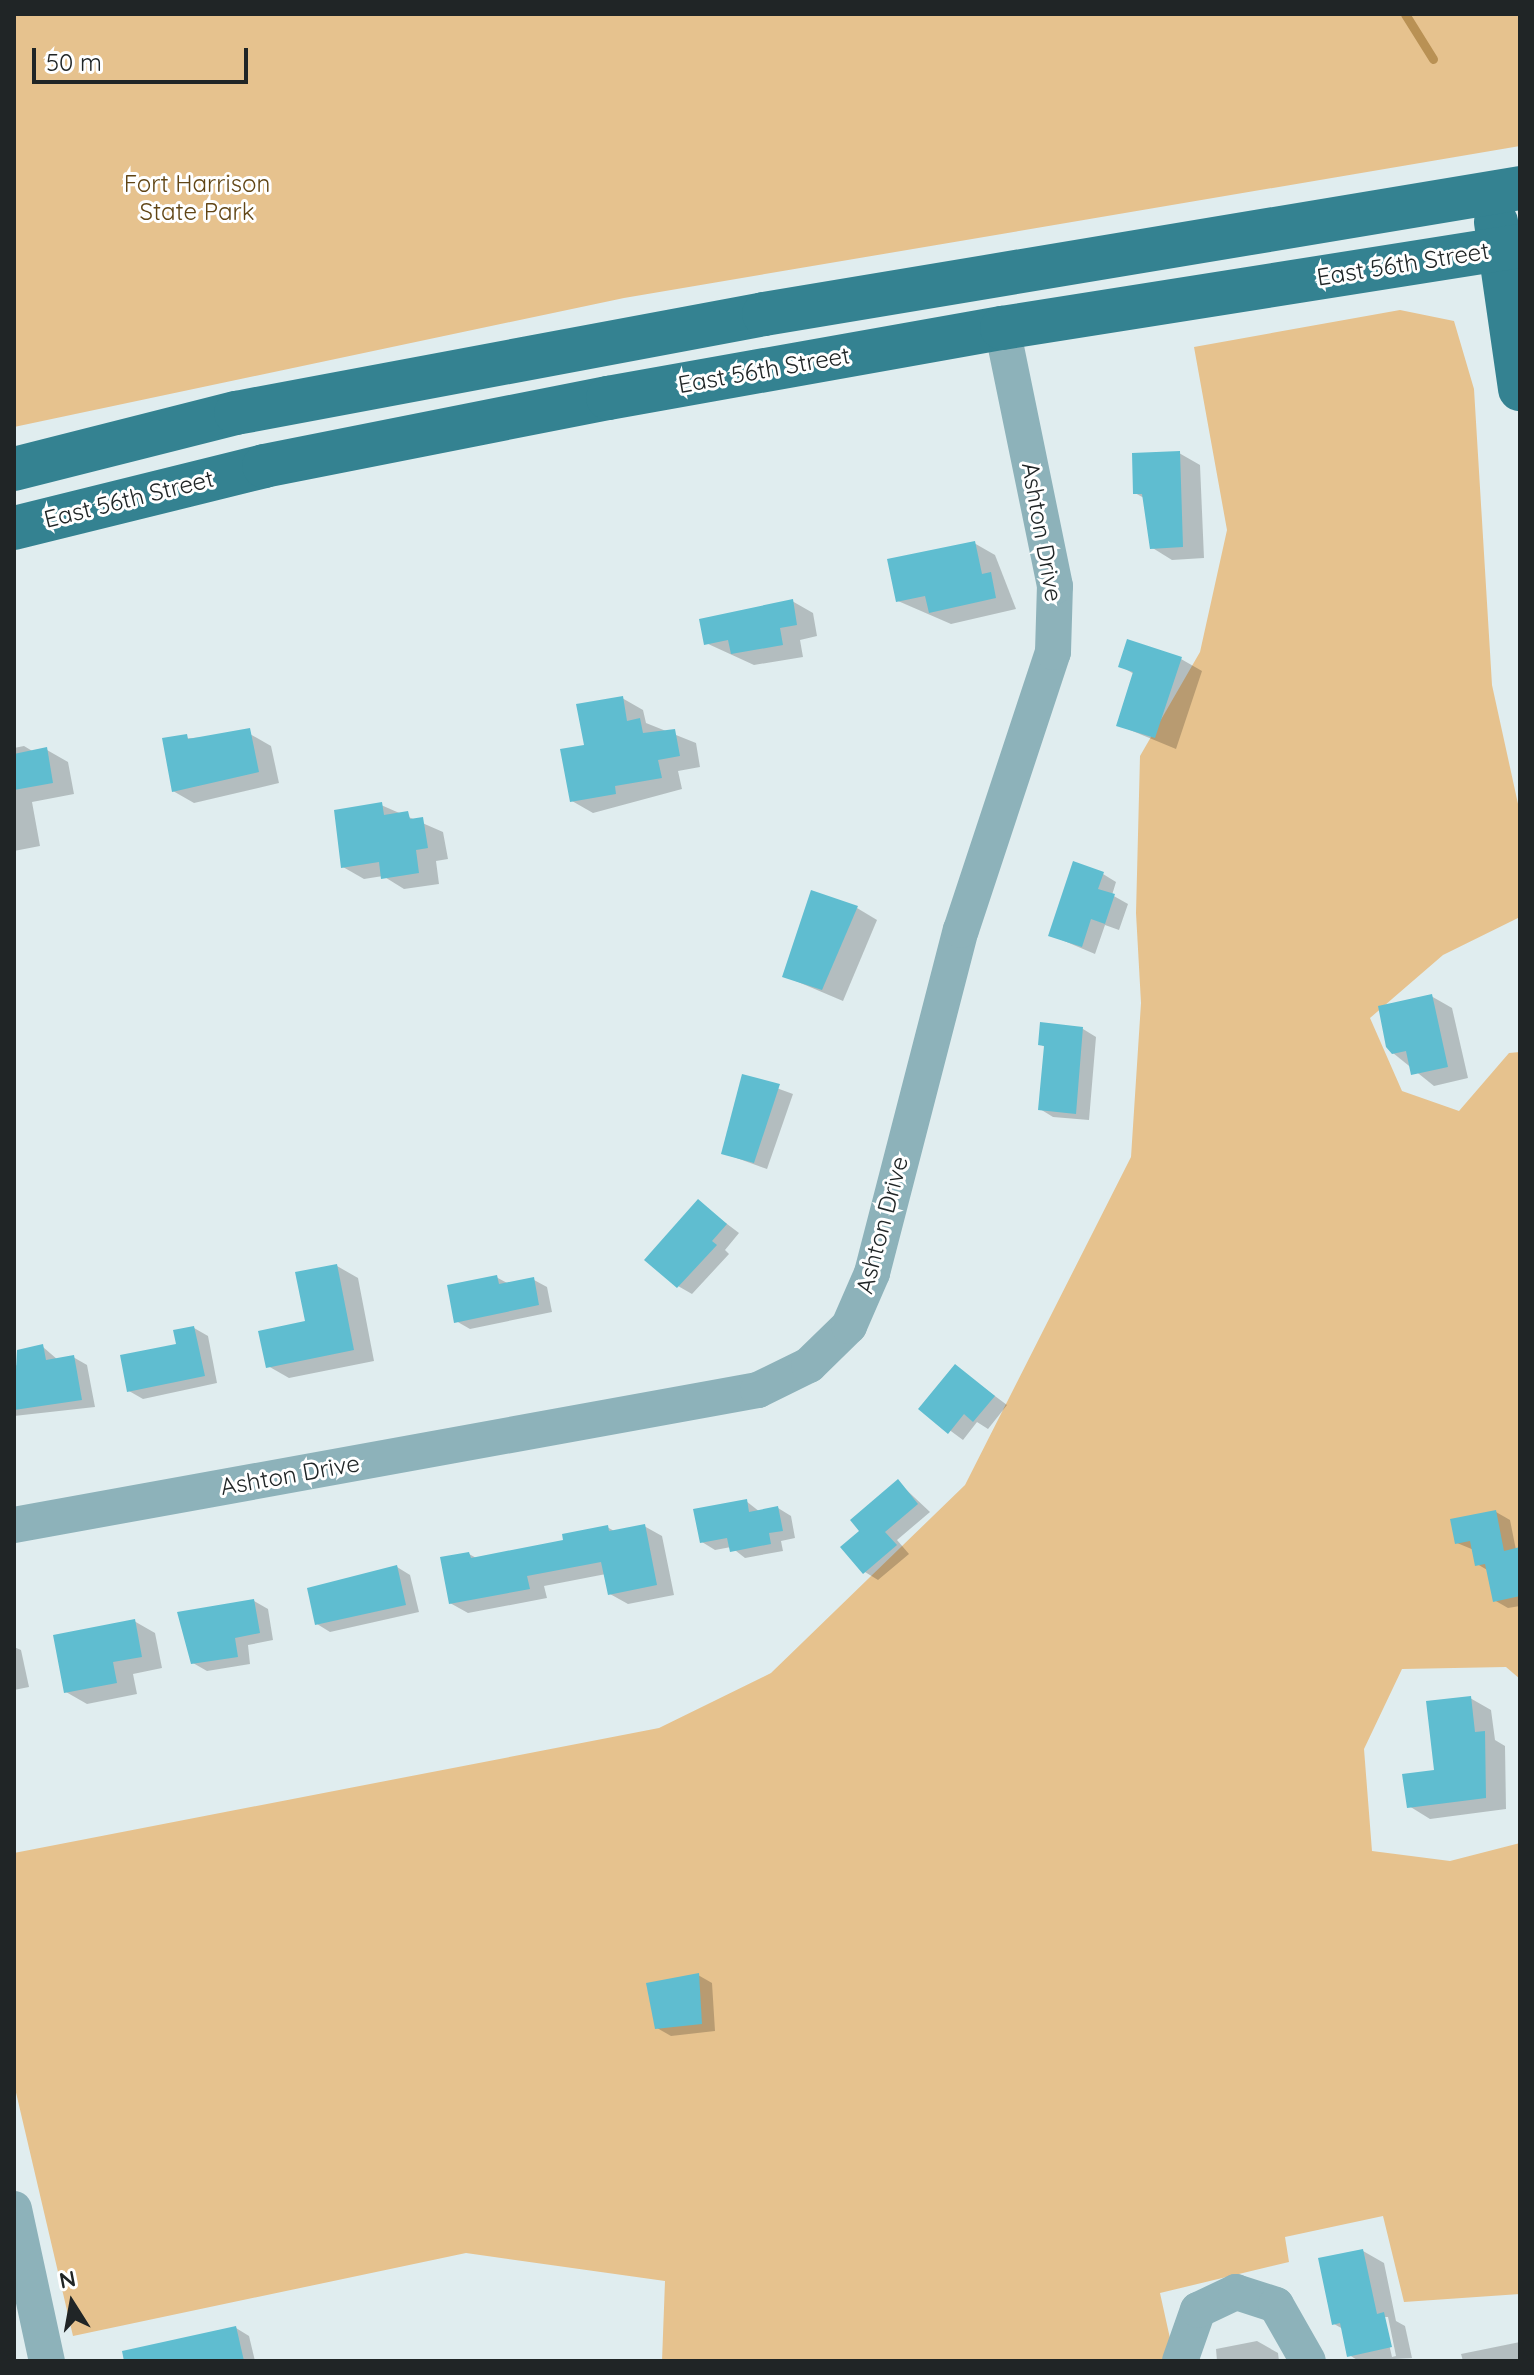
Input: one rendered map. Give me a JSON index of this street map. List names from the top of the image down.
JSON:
{
  "streets": {
    "main road": ["East 56th Street"],
    "street": ["Ashton Drive"]
  },
  "crossings": [
    ["East 56th Street", "Ashton Drive"]
  ],
  "parks": ["Fort Harrison State Park"],
  "scale_bar": "50 m",
  "north": "top"
}
